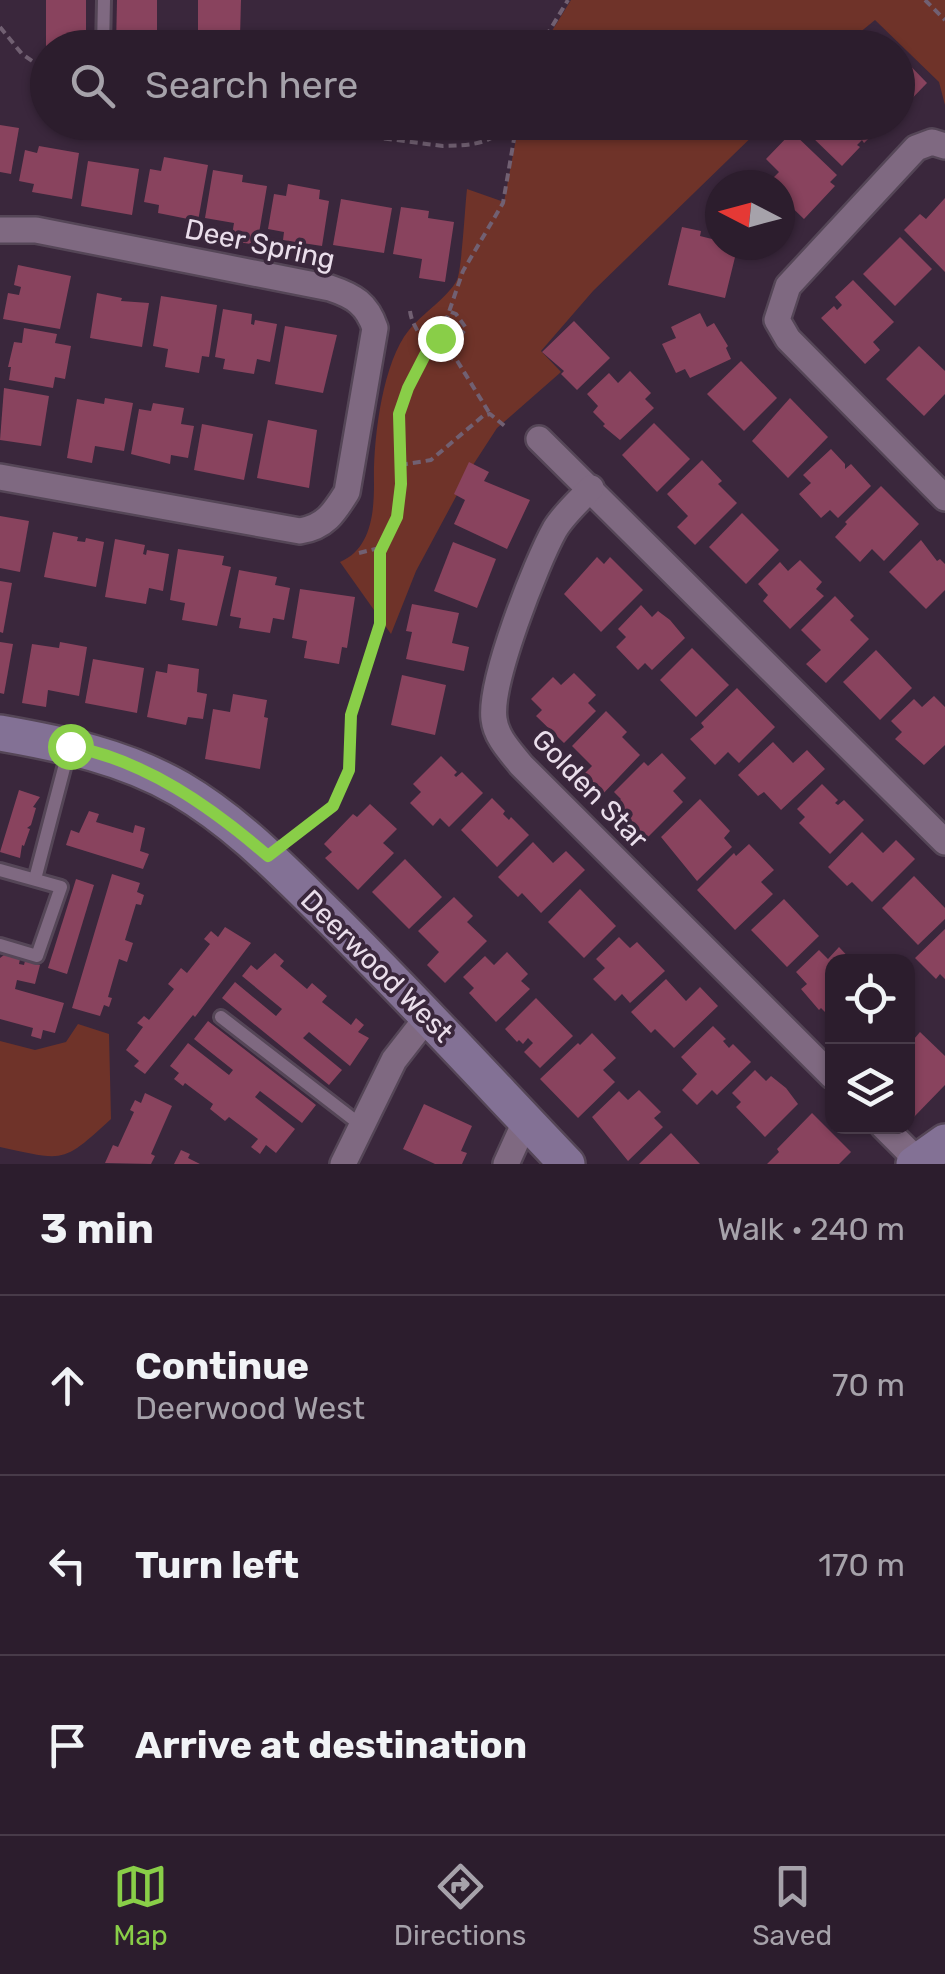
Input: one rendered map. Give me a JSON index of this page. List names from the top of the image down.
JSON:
{
  "streets": {
    "street": ["Deer Spring", "Golden Star", "Deerwood West"]
  },
  "north": "left",
  "page": {
    "search": "Search here",
    "heading": ["3 min", "Walk · 240 m"],
    "list": [
      ["Continue", "Deerwood West", "70 m"],
      ["Turn left", "170 m"],
      "Arrive at destination"
    ],
    "nav": ["Map", "Directions", "Saved"]
  }
}
